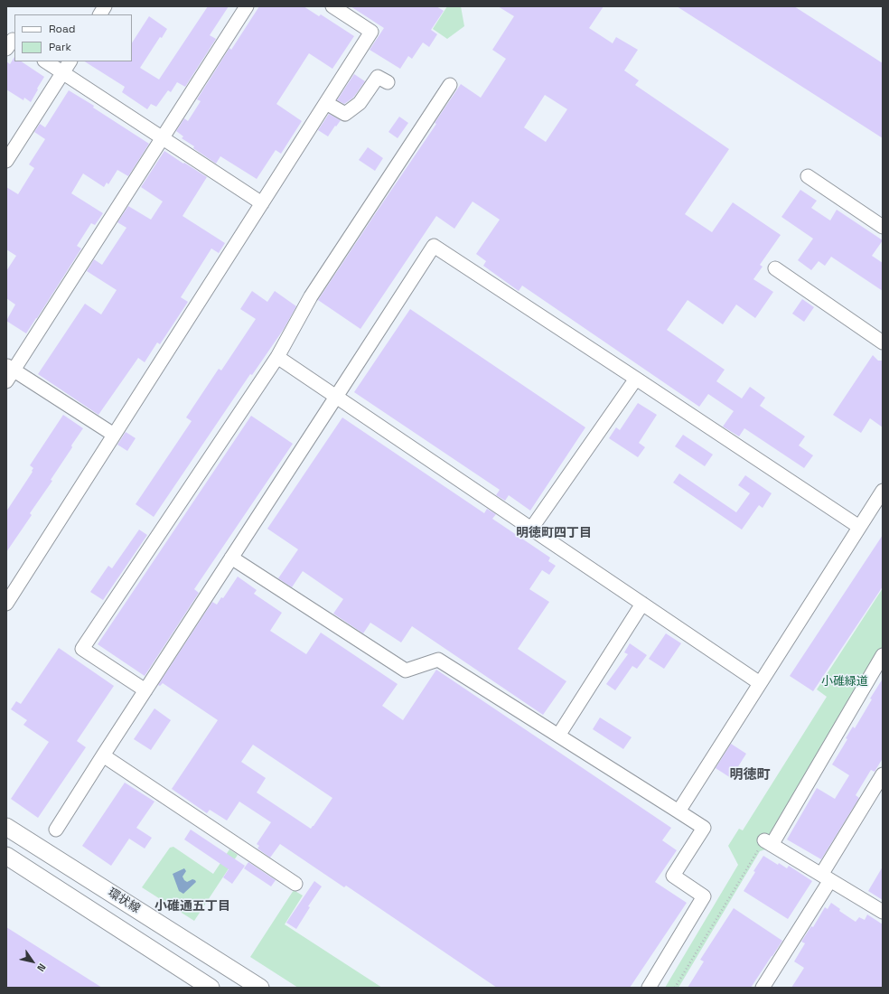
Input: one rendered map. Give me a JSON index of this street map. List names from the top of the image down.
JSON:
{
  "streets": {
    "main road": ["環状線"]
  },
  "districts": ["明徳町四丁目", "明徳町", "小碓通五丁目"],
  "parks": ["小碓緑道"],
  "legend": ["Road", "Park"],
  "north": "bottom right"
}
